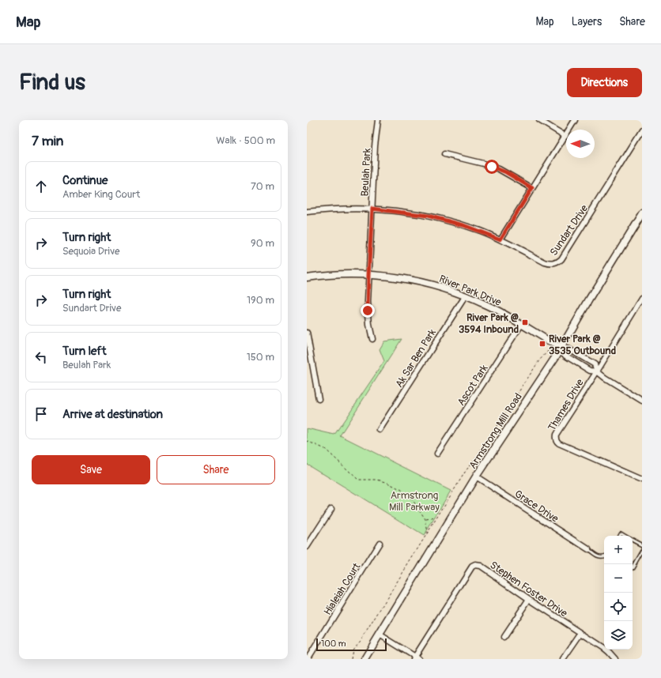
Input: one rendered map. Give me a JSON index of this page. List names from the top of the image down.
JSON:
{
  "streets": {
    "main road": ["River Park Drive", "Armstrong Mill Road"],
    "street": [
      "Beulah Park",
      "Sundart Drive",
      "Ak Sar Ben Park",
      "Ascot Park",
      "Thames Drive",
      "Grace Drive",
      "Hialeiah Court",
      "Stephen Foster Drive"
    ]
  },
  "crossings": [
    ["Beulah Park", "Sundart Drive"],
    ["Beulah Park", "River Park Drive"],
    ["River Park Drive", "Ak Sar Ben Park"],
    ["River Park Drive", "Ascot Park"],
    ["River Park Drive", "Thames Drive"],
    ["River Park Drive", "Armstrong Mill Road"],
    ["Armstrong Mill Road", "Grace Drive"]
  ],
  "parks": ["Armstrong Mill Parkway"],
  "places": {
    "transit": ["River Park @ 3594 Inbound", "River Park @ 3535 Outbound"]
  },
  "scale_bar": "100 m",
  "north": "left",
  "page": {
    "header": "Map",
    "nav": ["Map", "Layers", "Share"],
    "buttons": [
      "Directions",
      ["Save", "Share"]
    ],
    "title": "Find us",
    "heading": ["7 min", "Walk · 500 m"],
    "list": [
      ["Continue", "Amber King Court", "70 m"],
      ["Turn right", "Sequoia Drive", "90 m"],
      ["Turn right", "Sundart Drive", "190 m"],
      ["Turn left", "Beulah Park", "150 m"],
      "Arrive at destination"
    ],
    "map_buttons": ["+", "−"],
    "scale": "100 m"
  }
}
